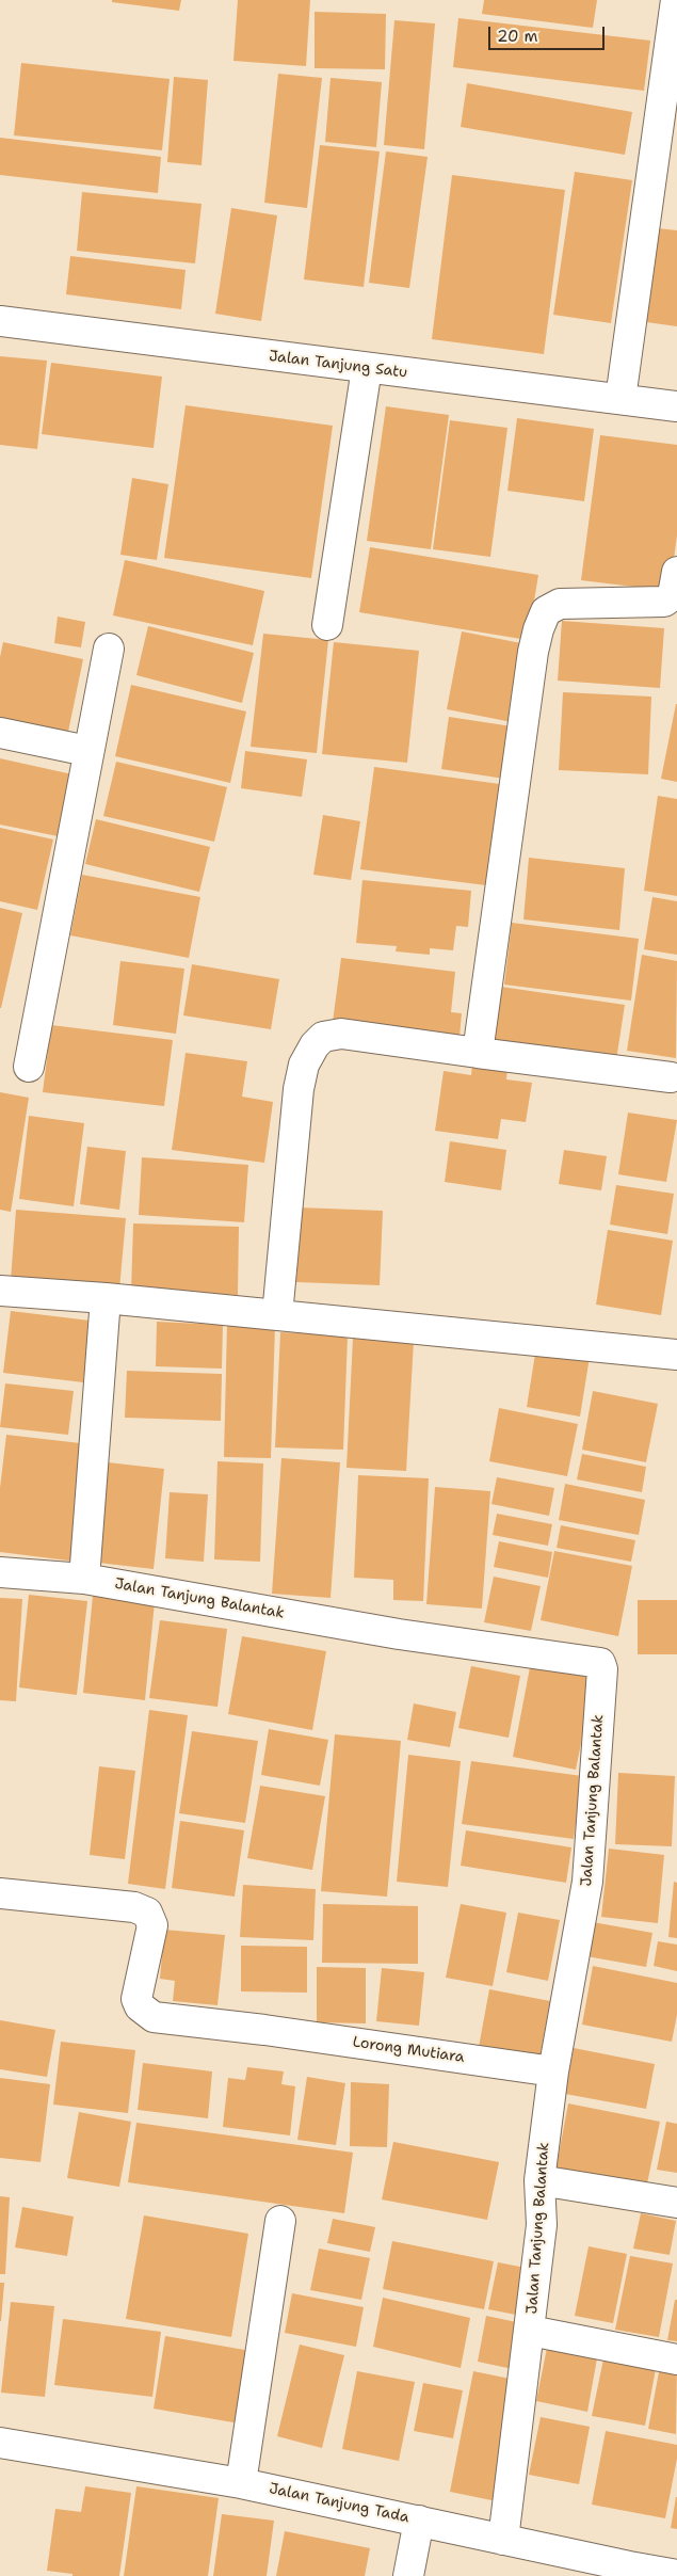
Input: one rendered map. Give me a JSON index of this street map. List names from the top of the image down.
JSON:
{
  "streets": {
    "street": [
      "Jalan Tanjung Satu",
      "Jalan Tanjung Balantak",
      "Lorong Mutiara",
      "Jalan Tanjung Tada"
    ]
  },
  "crossings": [
    ["Jalan Tanjung Balantak", "Lorong Mutiara"],
    ["Jalan Tanjung Balantak", "Jalan Tanjung Tada"]
  ],
  "scale_bar": "20 m"
}
